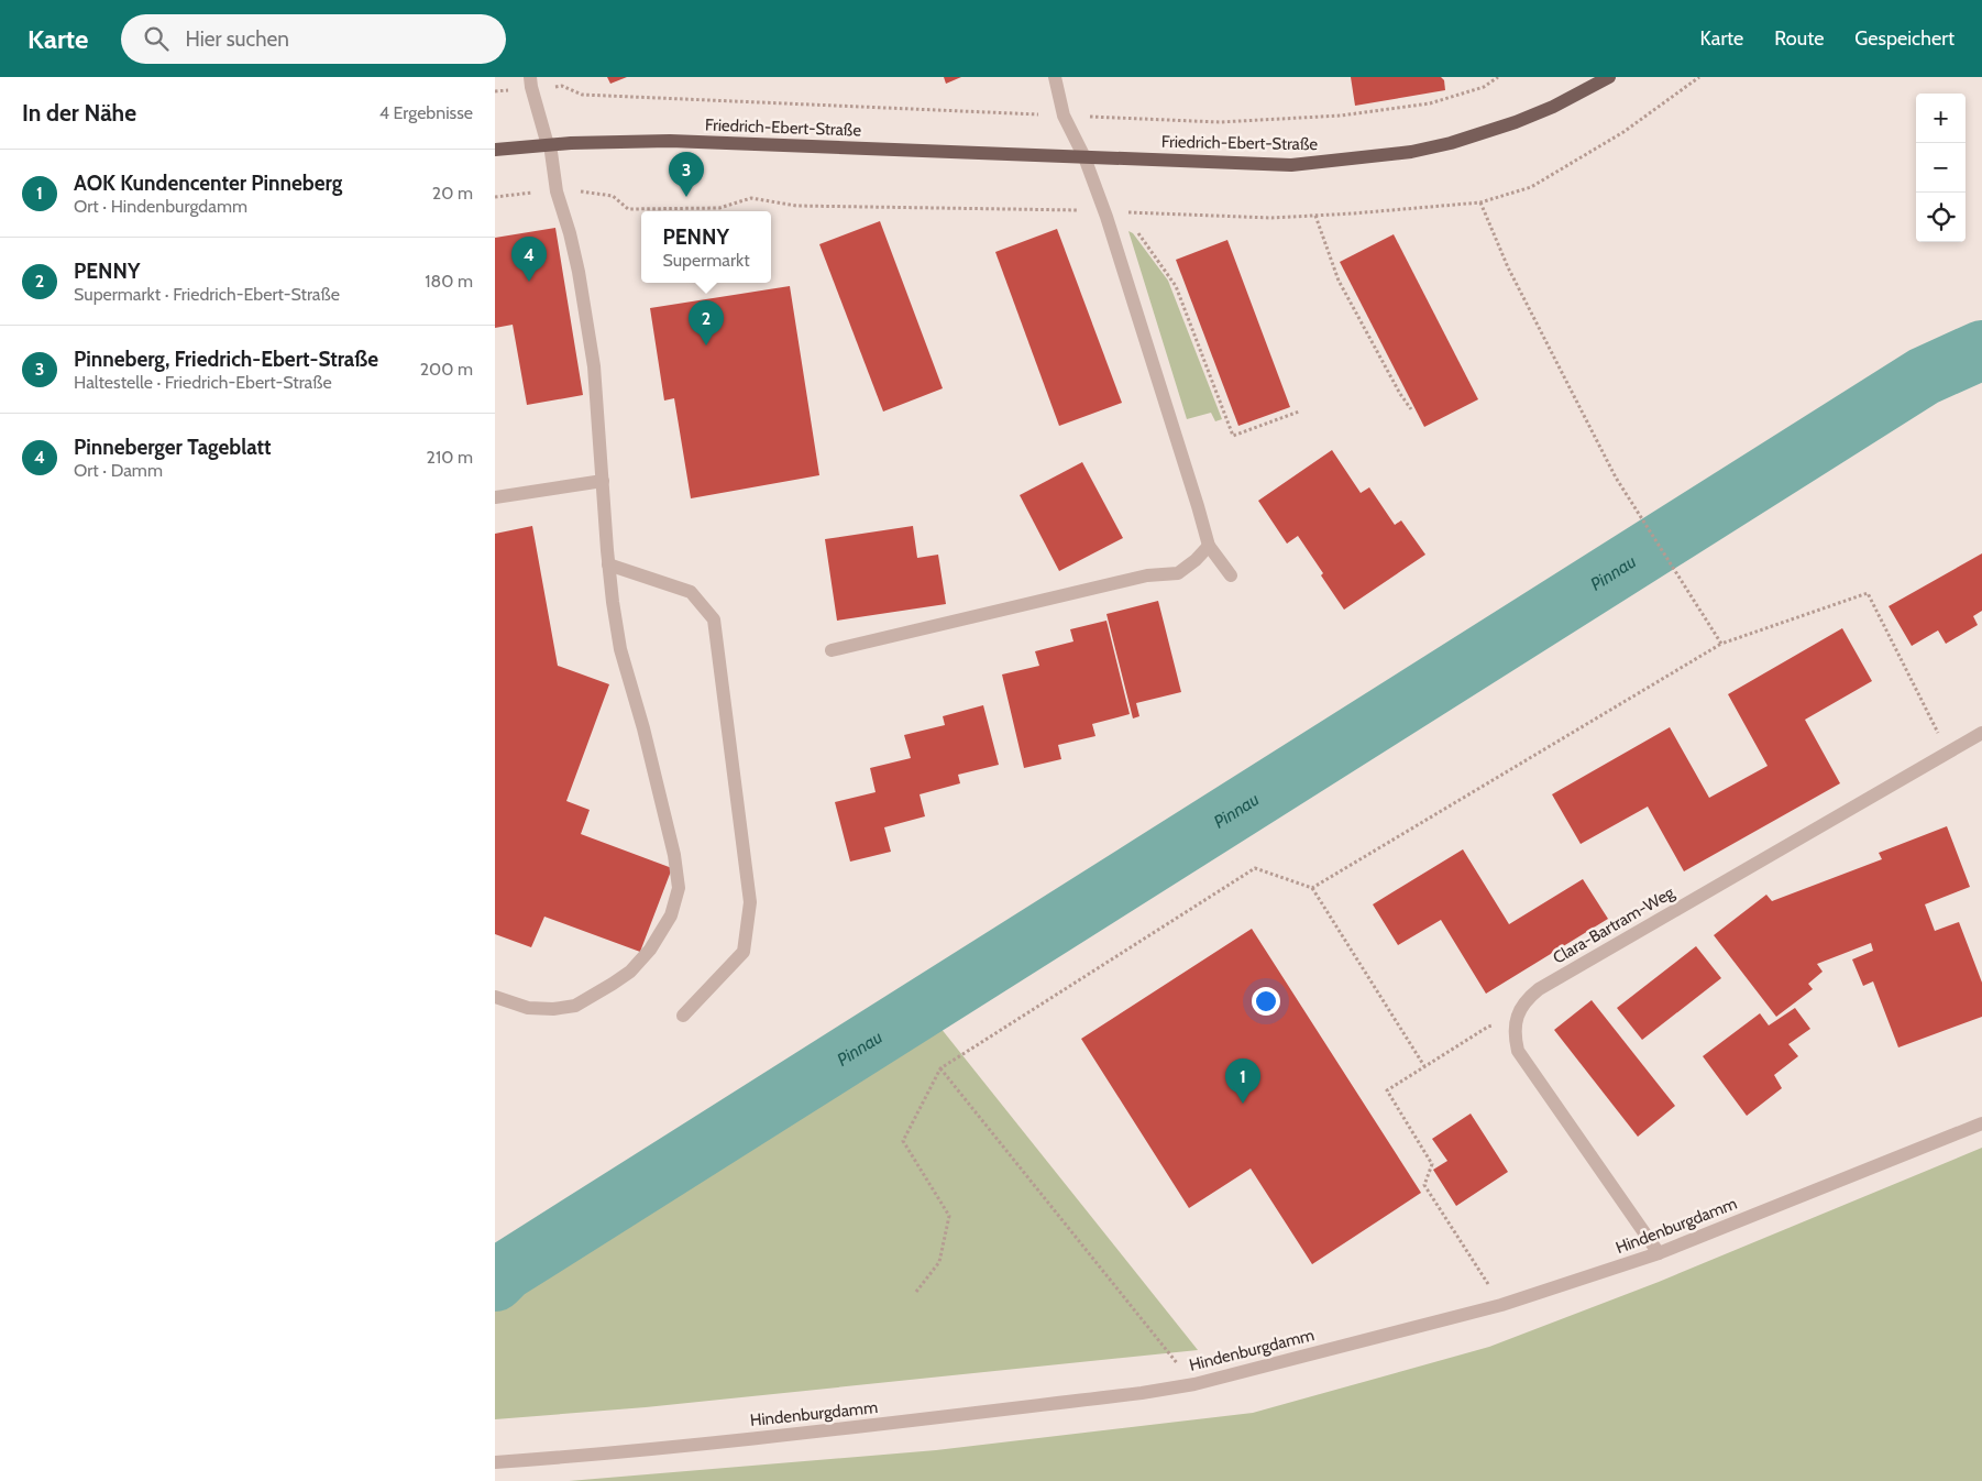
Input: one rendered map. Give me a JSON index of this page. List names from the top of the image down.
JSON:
{
  "streets": {
    "main road": ["Friedrich-Ebert-Straße"],
    "street": ["Clara-Bartram-Weg", "Hindenburgdamm"]
  },
  "water": ["Pinnau"],
  "page": {
    "header": "Karte",
    "search": "Hier suchen",
    "nav": ["Karte", "Route", "Gespeichert"],
    "heading": ["In der Nähe", "4 Ergebnisse"],
    "map_buttons": ["+", "−"],
    "list": [
      {
        "mark": "1",
        "name": "AOK Kundencenter Pinneberg",
        "note": "Ort · Hindenburgdamm",
        "value": "20 m"
      },
      {
        "mark": "2",
        "name": "PENNY",
        "note": "Supermarkt · Friedrich-Ebert-Straße",
        "value": "180 m"
      },
      {
        "mark": "3",
        "name": "Pinneberg, Friedrich-Ebert-Straße",
        "note": "Haltestelle · Friedrich-Ebert-Straße",
        "value": "200 m"
      },
      {
        "mark": "4",
        "name": "Pinneberger Tageblatt",
        "note": "Ort · Damm",
        "value": "210 m"
      }
    ],
    "pins": [
      "3",
      "4",
      "2",
      "1"
    ],
    "popup": ["PENNY", "Supermarkt"]
  }
}
